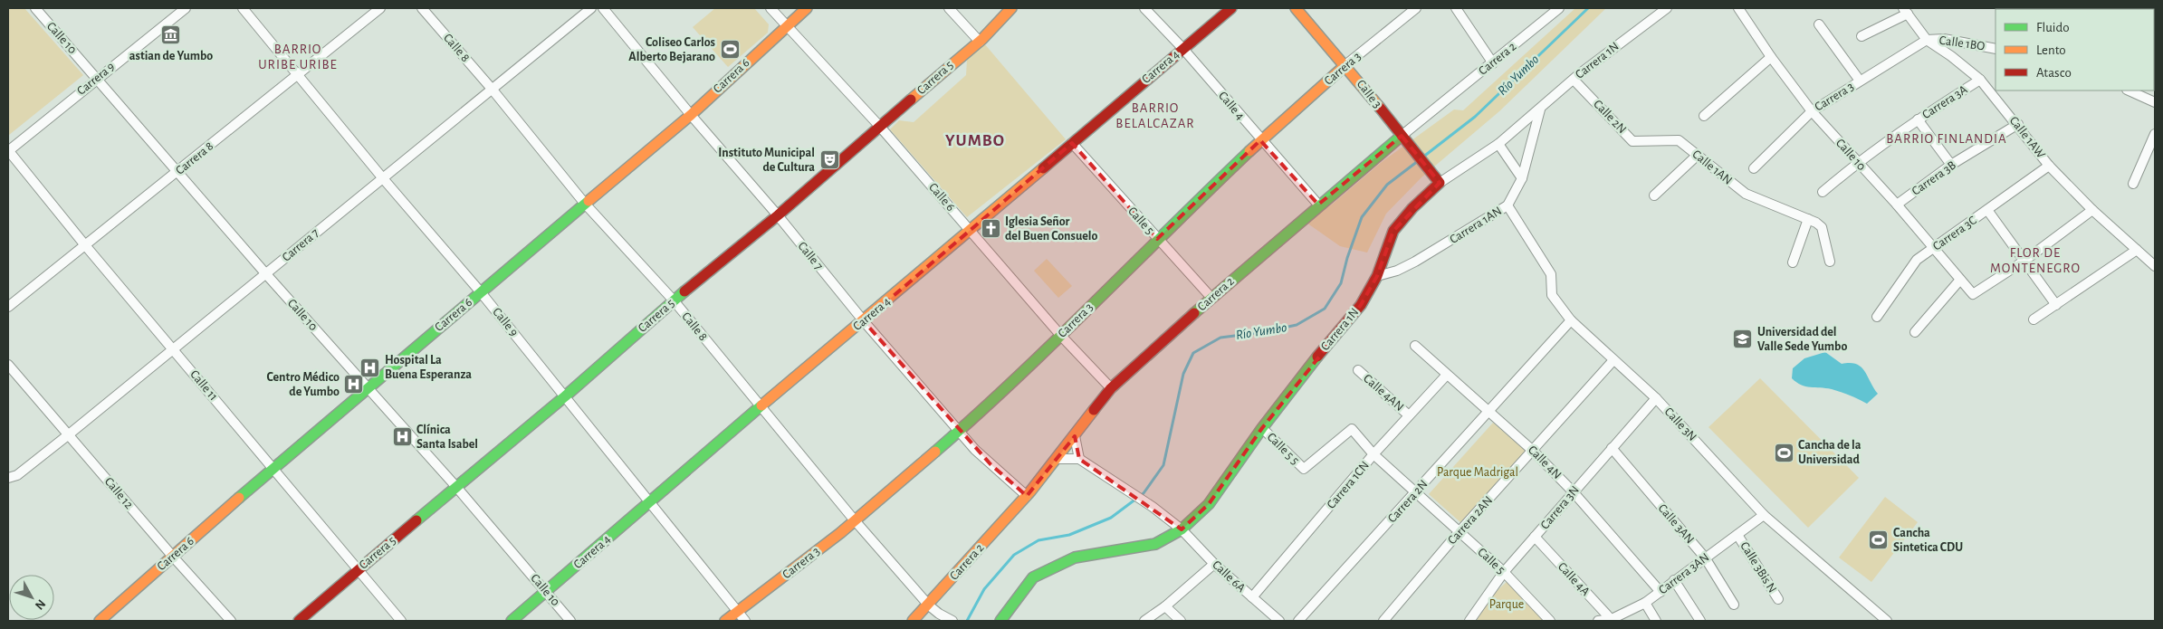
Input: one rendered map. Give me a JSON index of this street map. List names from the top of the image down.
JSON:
{
  "streets": {
    "street": [
      "Calle 10",
      "Calle 1BO",
      "Calle 8",
      "Carrera 2",
      "Carrera 1N",
      "Carrera 4",
      "Carrera 3",
      "Carrera 6",
      "Carrera 5",
      "Carrera 9",
      "Calle 3",
      "Carrera 3A",
      "Calle 4",
      "Calle 2N",
      "Calle 1AW",
      "Carrera 8",
      "Calle 1AN",
      "Carrera 3B",
      "Calle 6",
      "Calle 5",
      "Carrera 1AN",
      "Carrera 3C",
      "Carrera 7",
      "Calle 7",
      "Calle 9",
      "Calle 11",
      "Calle 4AN",
      "Calle 3N",
      "Calle 5 5",
      "Calle 4N",
      "Carrera 1CN",
      "Calle 12",
      "Carrera 2N",
      "Carrera 3N",
      "Carrera 2AN",
      "Calle 3AN",
      "Calle 3Bis N",
      "Carrera 3AN",
      "Calle 6A",
      "Calle 4A"
    ]
  },
  "crossings": [
    ["Calle 10", "Carrera 4"],
    ["Calle 10", "Carrera 3"],
    ["Calle 10", "Carrera 6"],
    ["Calle 10", "Carrera 5"],
    ["Calle 10", "Carrera 9"],
    ["Calle 10", "Carrera 3A"],
    ["Calle 10", "Carrera 8"],
    ["Calle 10", "Carrera 3B"],
    ["Calle 10", "Carrera 3C"],
    ["Calle 10", "Carrera 7"],
    ["Calle 1BO", "Carrera 3"],
    ["Calle 1BO", "Calle 1AW"],
    ["Calle 8", "Carrera 2"],
    ["Calle 8", "Carrera 4"],
    ["Calle 8", "Carrera 3"],
    ["Calle 8", "Carrera 6"],
    ["Calle 8", "Carrera 5"],
    ["Calle 8", "Carrera 7"],
    ["Carrera 2", "Calle 3"],
    ["Carrera 2", "Calle 4"],
    ["Carrera 2", "Calle 6"],
    ["Carrera 2", "Calle 5"],
    ["Carrera 2", "Calle 7"],
    ["Carrera 1N", "Calle 3"],
    ["Carrera 1N", "Calle 2N"],
    ["Carrera 1N", "Carrera 1AN"],
    ["Carrera 1N", "Calle 5 5"],
    ["Carrera 1N", "Calle 6A"],
    ["Carrera 4", "Calle 4"],
    ["Carrera 4", "Calle 6"],
    ["Carrera 4", "Calle 5"],
    ["Carrera 4", "Calle 7"],
    ["Carrera 4", "Calle 9"],
    ["Carrera 3", "Calle 3"],
    ["Carrera 3", "Calle 4"],
    ["Carrera 3", "Calle 1AW"],
    ["Carrera 3", "Calle 6"],
    ["Carrera 3", "Calle 5"],
    ["Carrera 3", "Calle 7"],
    ["Carrera 3", "Calle 9"],
    ["Carrera 6", "Calle 6"],
    ["Carrera 6", "Calle 7"],
    ["Carrera 6", "Calle 9"],
    ["Carrera 6", "Calle 11"],
    ["Carrera 6", "Calle 12"],
    ["Carrera 5", "Calle 6"],
    ["Carrera 5", "Calle 7"],
    ["Carrera 5", "Calle 9"],
    ["Carrera 5", "Calle 11"],
    ["Carrera 9", "Calle 11"],
    ["Carrera 3A", "Calle 1AW"],
    ["Calle 2N", "Calle 1AN"],
    ["Calle 1AW", "Carrera 3B"],
    ["Calle 1AW", "Carrera 3C"],
    ["Carrera 8", "Calle 9"],
    ["Carrera 8", "Calle 11"],
    ["Calle 5", "Calle 5 5"],
    ["Calle 5", "Carrera 1CN"],
    ["Calle 5", "Carrera 2N"],
    ["Calle 5", "Carrera 3N"],
    ["Calle 5", "Carrera 2AN"],
    ["Carrera 1AN", "Calle 3N"],
    ["Carrera 7", "Calle 9"],
    ["Carrera 7", "Calle 11"],
    ["Carrera 7", "Calle 12"],
    ["Calle 4AN", "Carrera 1CN"],
    ["Calle 3N", "Carrera 2N"],
    ["Calle 3N", "Carrera 3N"],
    ["Calle 3N", "Carrera 2AN"],
    ["Calle 3N", "Carrera 3AN"],
    ["Calle 4N", "Carrera 1CN"],
    ["Calle 4N", "Carrera 2N"],
    ["Calle 4N", "Carrera 3N"],
    ["Calle 4N", "Carrera 2AN"],
    ["Calle 4N", "Carrera 3AN"],
    ["Carrera 1CN", "Calle 6A"],
    ["Carrera 3N", "Calle 3AN"],
    ["Carrera 3N", "Calle 4A"],
    ["Calle 3AN", "Carrera 3AN"],
    ["Calle 3Bis N", "Carrera 3AN"],
    ["Carrera 3AN", "Calle 4A"]
  ],
  "districts": [
    "BARRIO URIBE URIBE",
    "BARRIO BELALCAZAR",
    "BARRIO FINLANDIA",
    "YUMBO",
    "FLOR DE MONTENEGRO"
  ],
  "water": ["Río Yumbo"],
  "parks": ["Parque Madrigal", "Parque"],
  "places": {
    "museum": ["astian de Yumbo"],
    "sports": ["Coliseo Carlos Alberto Bejarano", "Cancha de la Universidad", "Cancha Sintetica CDU"],
    "theatre": ["Instituto Municipal de Cultura"],
    "church": ["Iglesia Señor del Buen Consuelo"],
    "school or university": ["Universidad del Valle Sede Yumbo"],
    "hospital": ["Hospital La Buena Esperanza", "Centro Médico de Yumbo", "Clínica Santa Isabel"]
  },
  "legend": ["Fluido", "Lento", "Atasco"],
  "north": "bottom right"
}
